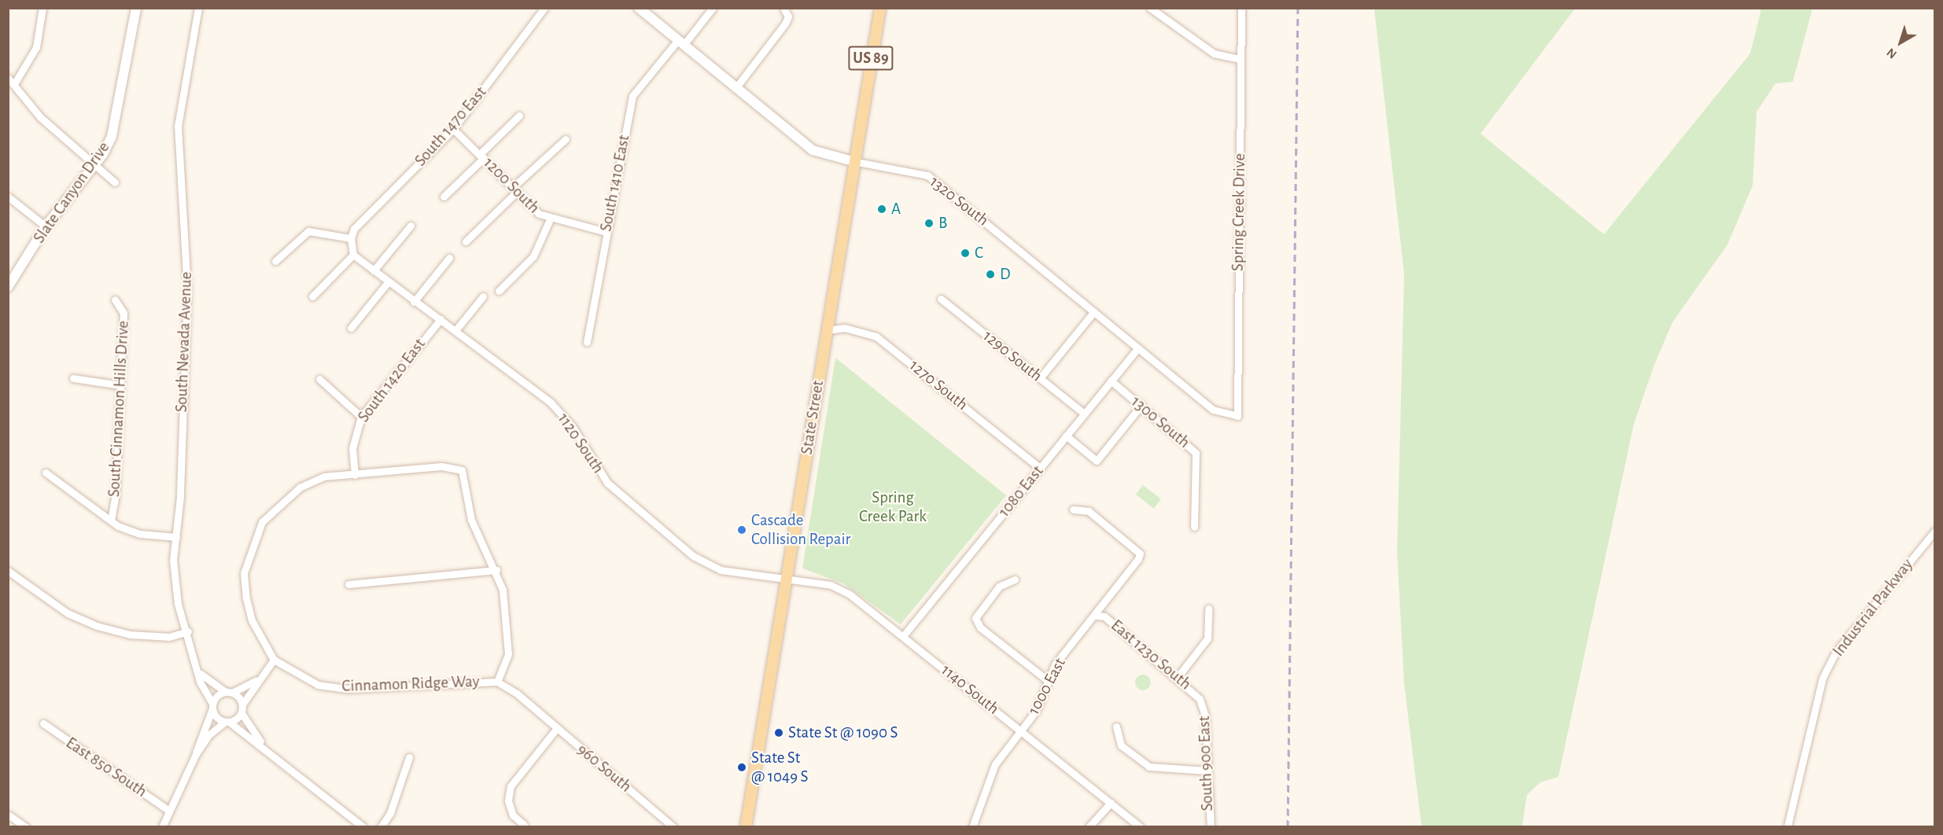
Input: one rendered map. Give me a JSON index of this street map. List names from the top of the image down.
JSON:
{
  "streets": {
    "main road": ["US 89", "State Street"],
    "street": [
      "South 1470 East",
      "South 1410 East",
      "1200 South",
      "Slate Canyon Drive",
      "1320 South",
      "Spring Creek Drive",
      "South Nevada Avenue",
      "1290 South",
      "South 1420 East",
      "1270 South",
      "South Cinnamon Hills Drive",
      "1300 South",
      "1120 South",
      "1080 East",
      "Industrial Parkway",
      "East 1230 South",
      "Cinnamon Ridge Way",
      "1000 East",
      "1140 South",
      "South 900 East",
      "East 850 South",
      "960 South"
    ]
  },
  "crossings": [
    ["South 1470 East", "1200 South"],
    ["South 1410 East", "1200 South"],
    ["South 1410 East", "1320 South"],
    ["1320 South", "Spring Creek Drive"],
    ["1320 South", "State Street"],
    ["1320 South", "1080 East"],
    ["1290 South", "1080 East"],
    ["South 1420 East", "1120 South"],
    ["1270 South", "State Street"],
    ["1270 South", "1080 East"],
    ["State Street", "1120 South"],
    ["State Street", "1140 South"],
    ["1300 South", "1080 East"],
    ["1120 South", "1140 South"],
    ["1080 East", "1140 South"],
    ["East 1230 South", "1000 East"],
    ["East 1230 South", "South 900 East"],
    ["Cinnamon Ridge Way", "960 South"],
    ["1000 East", "1140 South"]
  ],
  "parks": ["Spring Creek Park"],
  "places": [
    "A",
    "B",
    "C",
    "D",
    "Cascade Collision Repair",
    "State St @ 1090 S",
    "State St @ 1049 S"
  ],
  "north": "bottom left"
}
